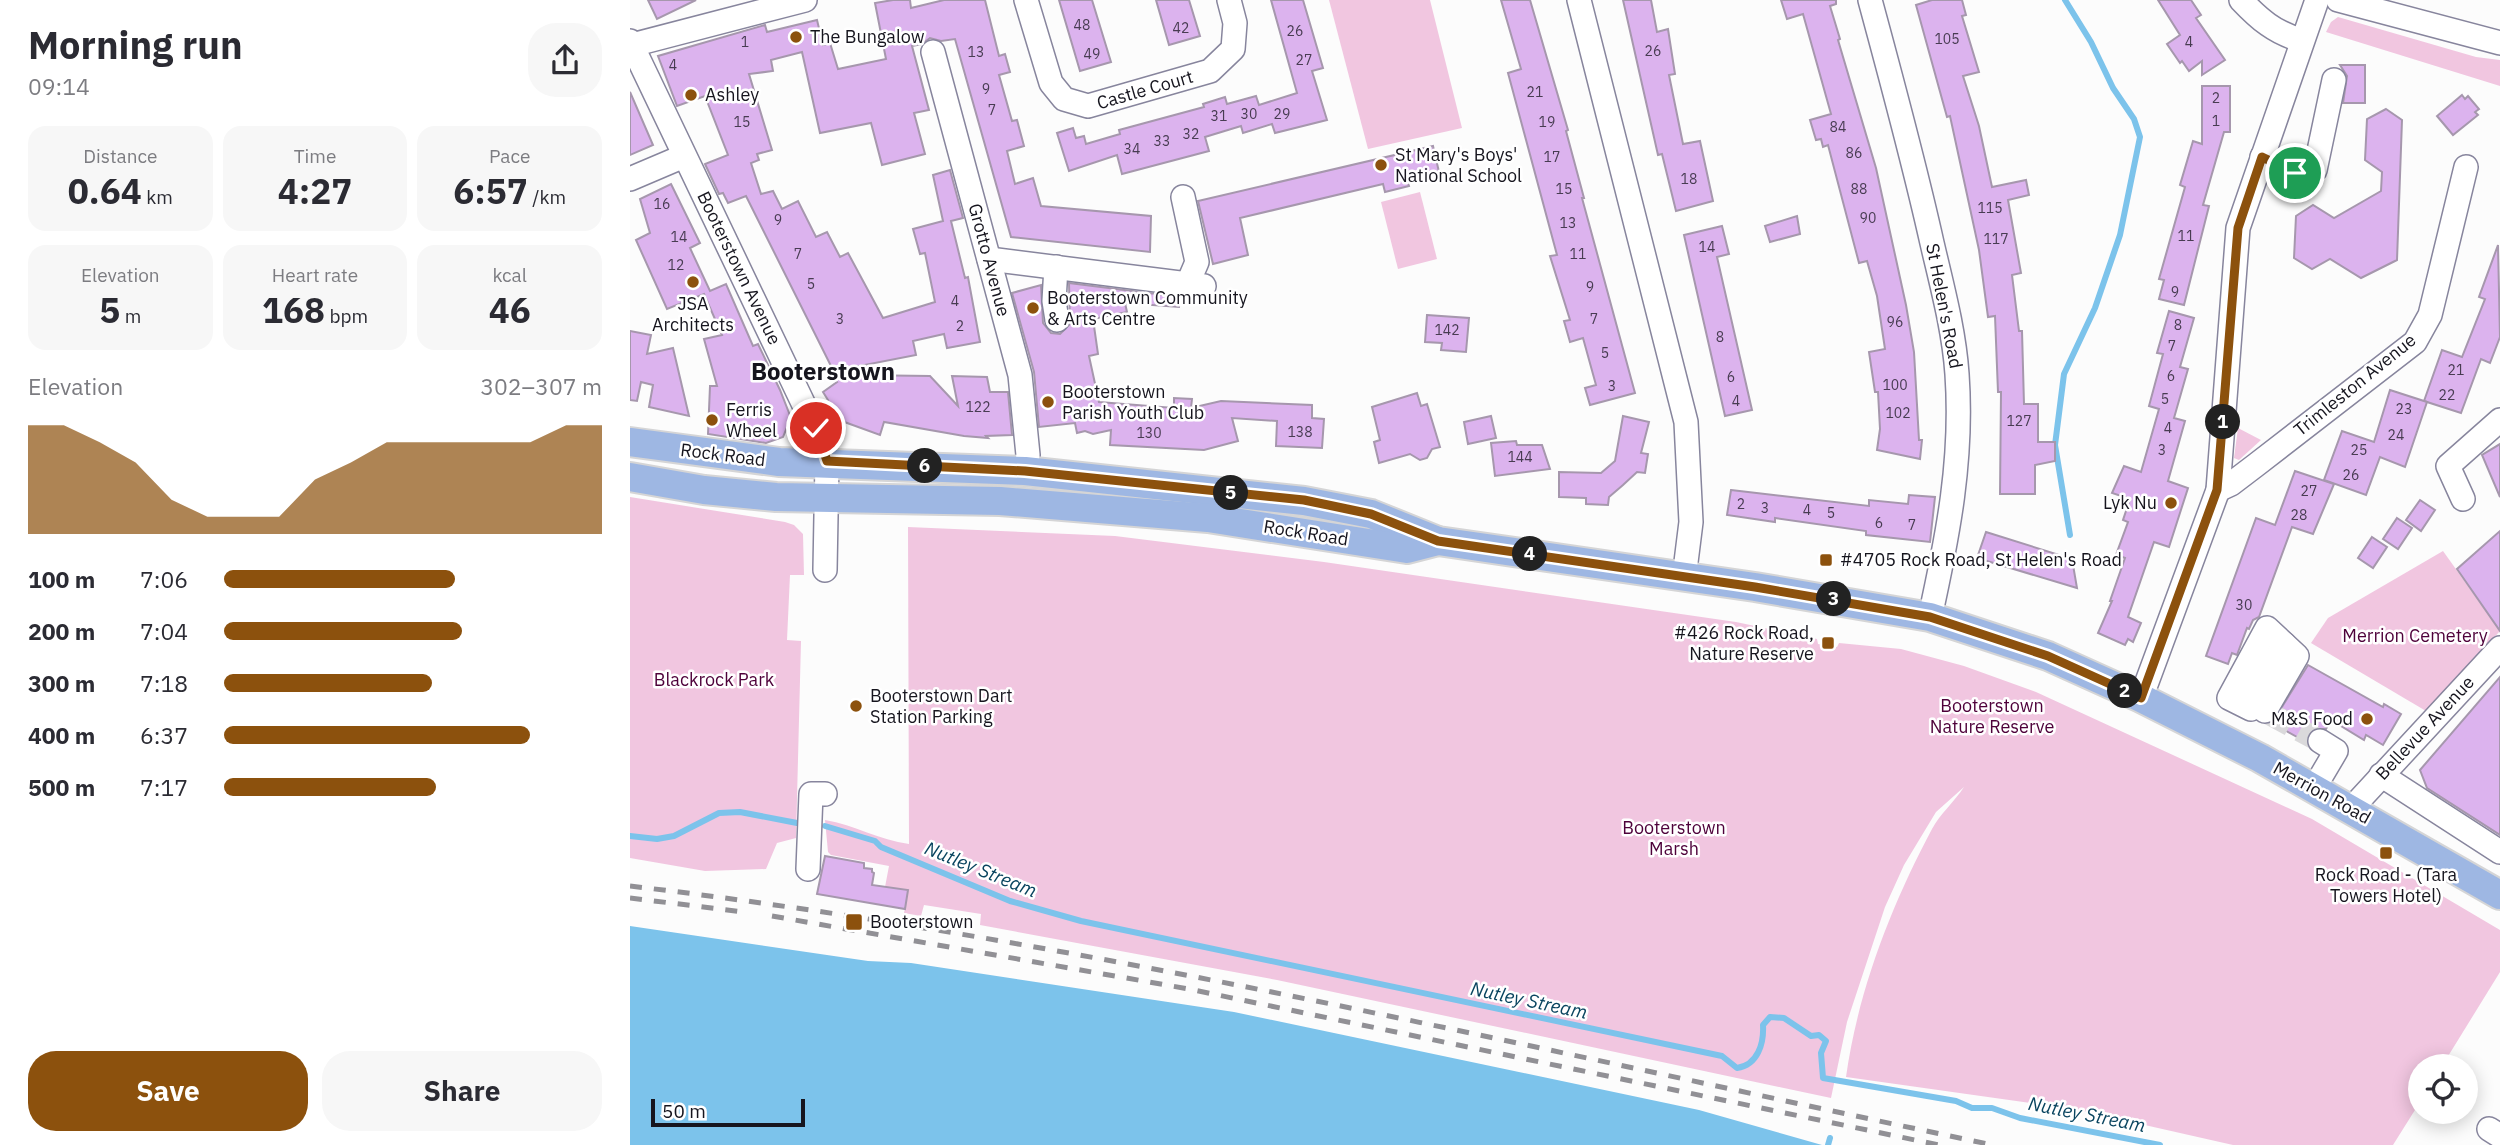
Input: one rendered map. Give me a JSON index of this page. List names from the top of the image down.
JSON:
{
  "streets": {
    "main road": ["Rock Road", "Merrion Road"],
    "street": [
      "Castle Court",
      "Grotto Avenue",
      "Booterstown Avenue",
      "St Helen's Road",
      "Trimleston Avenue",
      "Bellevue Avenue"
    ]
  },
  "crossings": [
    ["Grotto Avenue", "Rock Road"],
    ["Booterstown Avenue", "Rock Road"],
    ["St Helen's Road", "Rock Road"],
    ["Rock Road", "Merrion Road"],
    ["Bellevue Avenue", "Merrion Road"]
  ],
  "districts": ["Booterstown"],
  "water": ["Nutley Stream"],
  "parks": [
    "Merrion Cemetery",
    "Blackrock Park",
    "Booterstown Nature Reserve",
    "Booterstown Marsh"
  ],
  "places": {
    "other": [
      "The Bungalow",
      "Ashley",
      "St Mary's Boys' National School",
      "JSA Architects",
      "Booterstown Community & Arts Centre",
      "Booterstown Parish Youth Club",
      "Ferris Wheel",
      "Lyk Nu",
      "Booterstown Dart Station Parking",
      "M&S Food"
    ],
    "transit": [
      "#4705 Rock Road, St Helen's Road",
      "#426 Rock Road, Nature Reserve",
      "Rock Road - (Tara Towers Hotel)",
      "Booterstown"
    ]
  },
  "house_numbers": [
    "48",
    "42",
    "26",
    "105",
    "1",
    "4",
    "26",
    "13",
    "49",
    "27",
    "4",
    "9",
    "21",
    "2",
    "7",
    "30",
    "29",
    "31",
    "1",
    "15",
    "19",
    "84",
    "32",
    "33",
    "34",
    "86",
    "17",
    "18",
    "15",
    "88",
    "16",
    "115",
    "90",
    "9",
    "13",
    "11",
    "14",
    "117",
    "14",
    "7",
    "11",
    "12",
    "5",
    "9",
    "9",
    "4",
    "3",
    "7",
    "96",
    "8",
    "2",
    "142",
    "8",
    "7",
    "5",
    "21",
    "6",
    "6",
    "100",
    "3",
    "22",
    "5",
    "4",
    "122",
    "23",
    "102",
    "127",
    "4",
    "138",
    "130",
    "24",
    "3",
    "25",
    "144",
    "26",
    "27",
    "2",
    "3",
    "4",
    "5",
    "28",
    "6",
    "7",
    "30"
  ],
  "scale_bar": "50 m",
  "page": {
    "heading": ["Morning run", "09:14"],
    "stats": [
      ["Distance", "0.64 km"],
      ["Time", "4:27"],
      ["Pace", "6:57 /km"],
      ["Elevation", "5 m"],
      ["Heart rate", "168 bpm"],
      ["kcal", "46"]
    ],
    "chart": ["Elevation", "302–307 m"],
    "pins": [
      "1",
      "6",
      "5",
      "4",
      "3",
      "2"
    ],
    "list": [
      {
        "name": "100 m",
        "note": "7:06"
      },
      {
        "name": "200 m",
        "note": "7:04"
      },
      {
        "name": "300 m",
        "note": "7:18"
      },
      {
        "name": "400 m",
        "note": "6:37"
      },
      {
        "name": "500 m",
        "note": "7:17"
      }
    ],
    "buttons": ["Save", "Share"],
    "scale": "50 m"
  }
}
